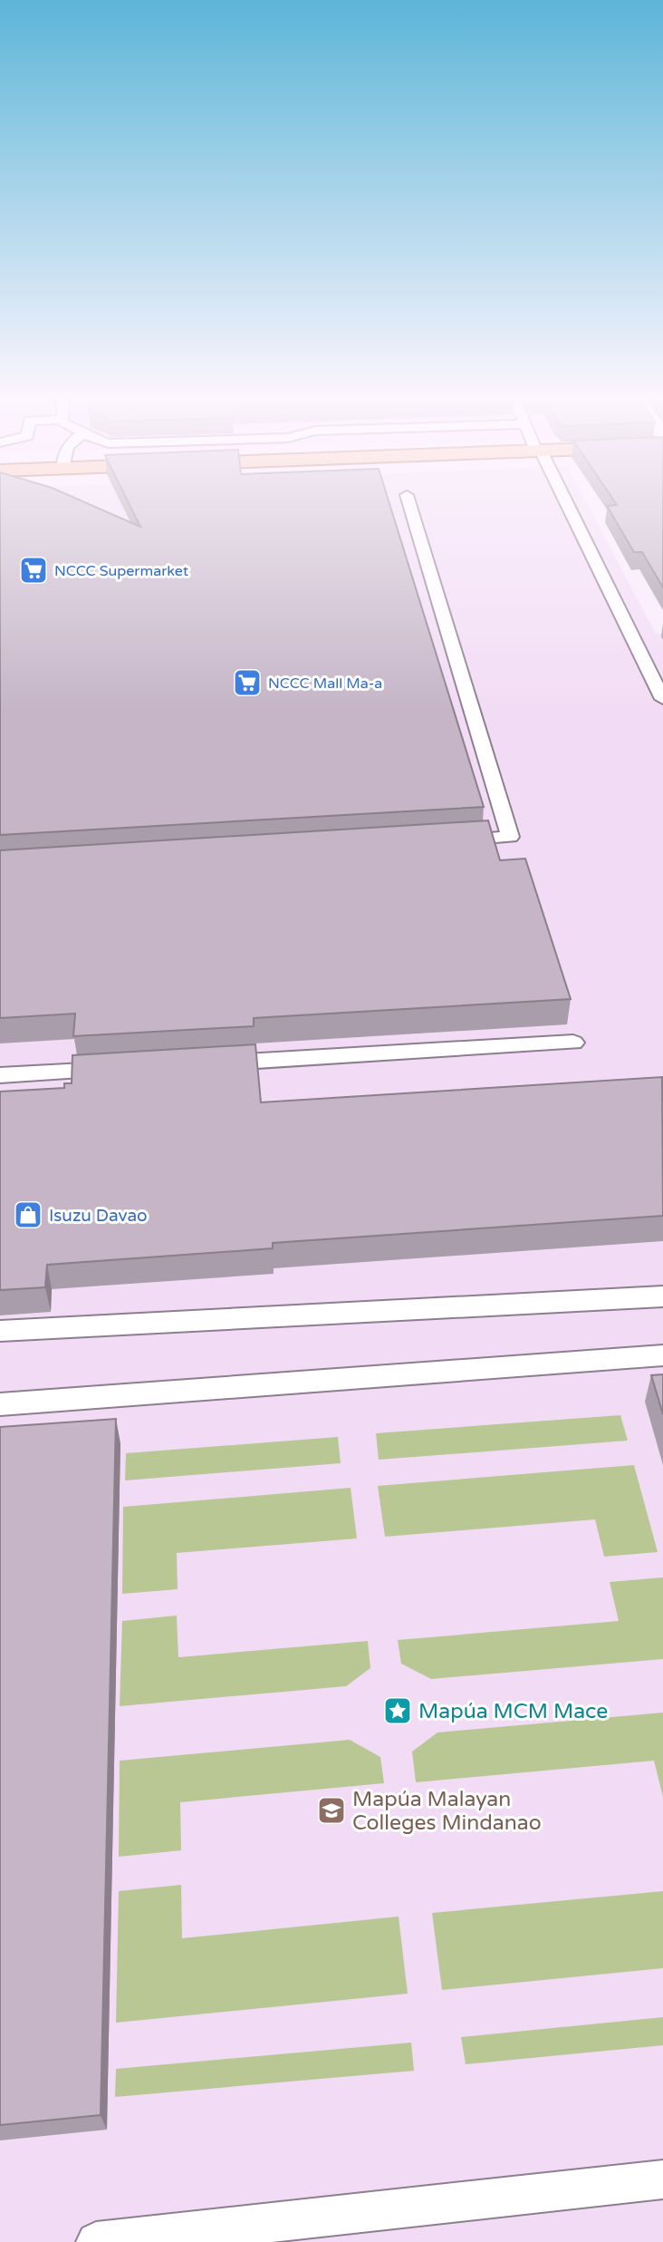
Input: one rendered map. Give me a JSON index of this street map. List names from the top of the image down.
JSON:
{
  "places": {
    "supermarket": ["NCCC Supermarket", "NCCC Mall Ma-a"],
    "shop": ["Isuzu Davao"],
    "place": ["Mapúa MCM Mace"],
    "school or university": ["Mapúa Malayan Colleges Mindanao"]
  }
}
